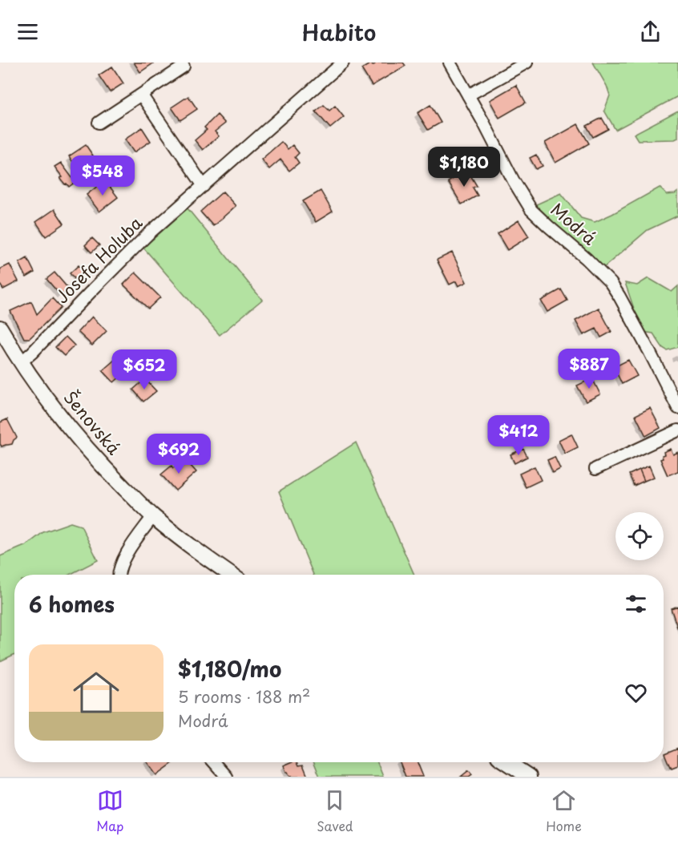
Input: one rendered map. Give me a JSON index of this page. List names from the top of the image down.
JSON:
{
  "streets": {
    "main road": ["Šenovská"],
    "street": ["Modrá", "Josefa Holuba"]
  },
  "crossings": [
    ["Josefa Holuba", "Šenovská"]
  ],
  "page": {
    "header": "Habito",
    "price": [
      "$1,180",
      "$548",
      "$887",
      "$652",
      "$412",
      "$692"
    ],
    "heading": "6 homes",
    "list": [
      {
        "name": "$1,180/mo",
        "note": "5 rooms · 188 m² · Modrá"
      }
    ],
    "tabs": ["Map", "Saved", "Home"]
  }
}
